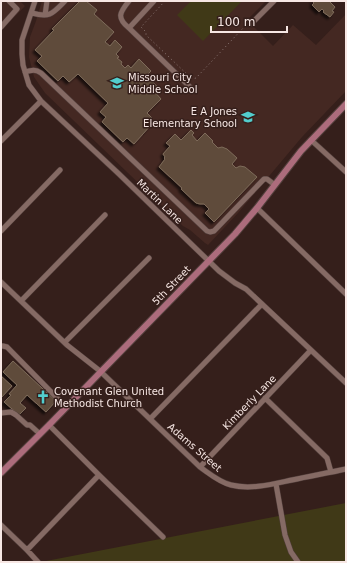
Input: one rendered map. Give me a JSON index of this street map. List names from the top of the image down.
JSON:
{
  "streets": {
    "main road": ["5th Street"],
    "street": ["Martin Lane", "Kimberly Lane", "Adams Street"]
  },
  "crossings": [
    ["Martin Lane", "5th Street"],
    ["Martin Lane", "Kimberly Lane"],
    ["5th Street", "Adams Street"],
    ["Kimberly Lane", "Adams Street"]
  ],
  "places": {
    "school or university": ["Missouri City Middle School", "E A Jones Elementary School"],
    "church": ["Covenant Glen United Methodist Church"]
  },
  "scale_bar": "100 m"
}
